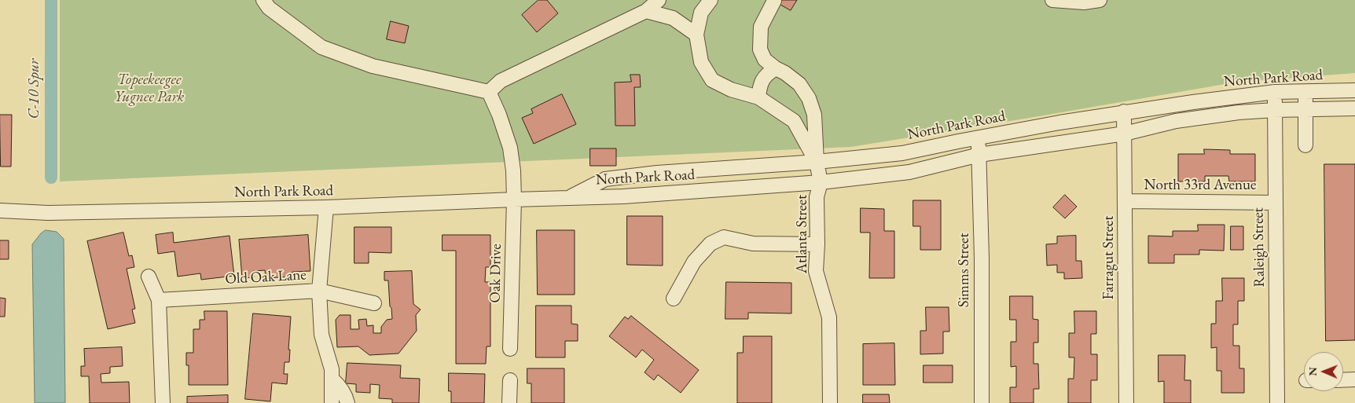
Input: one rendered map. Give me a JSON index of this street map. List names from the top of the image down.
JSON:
{
  "streets": {
    "street": [
      "North Park Road",
      "North 33rd Avenue",
      "Atlanta Street",
      "Raleigh Street",
      "Farragut Street",
      "Simms Street",
      "Oak Drive",
      "Old Oak Lane"
    ]
  },
  "crossings": [
    ["North Park Road", "Atlanta Street"],
    ["North Park Road", "Raleigh Street"],
    ["North Park Road", "Farragut Street"],
    ["North Park Road", "Simms Street"],
    ["North Park Road", "Oak Drive"],
    ["North 33rd Avenue", "Raleigh Street"],
    ["North 33rd Avenue", "Farragut Street"]
  ],
  "water": ["C-10 Spur"],
  "parks": ["Topeekeegee Yugnee Park"],
  "north": "left"
}
